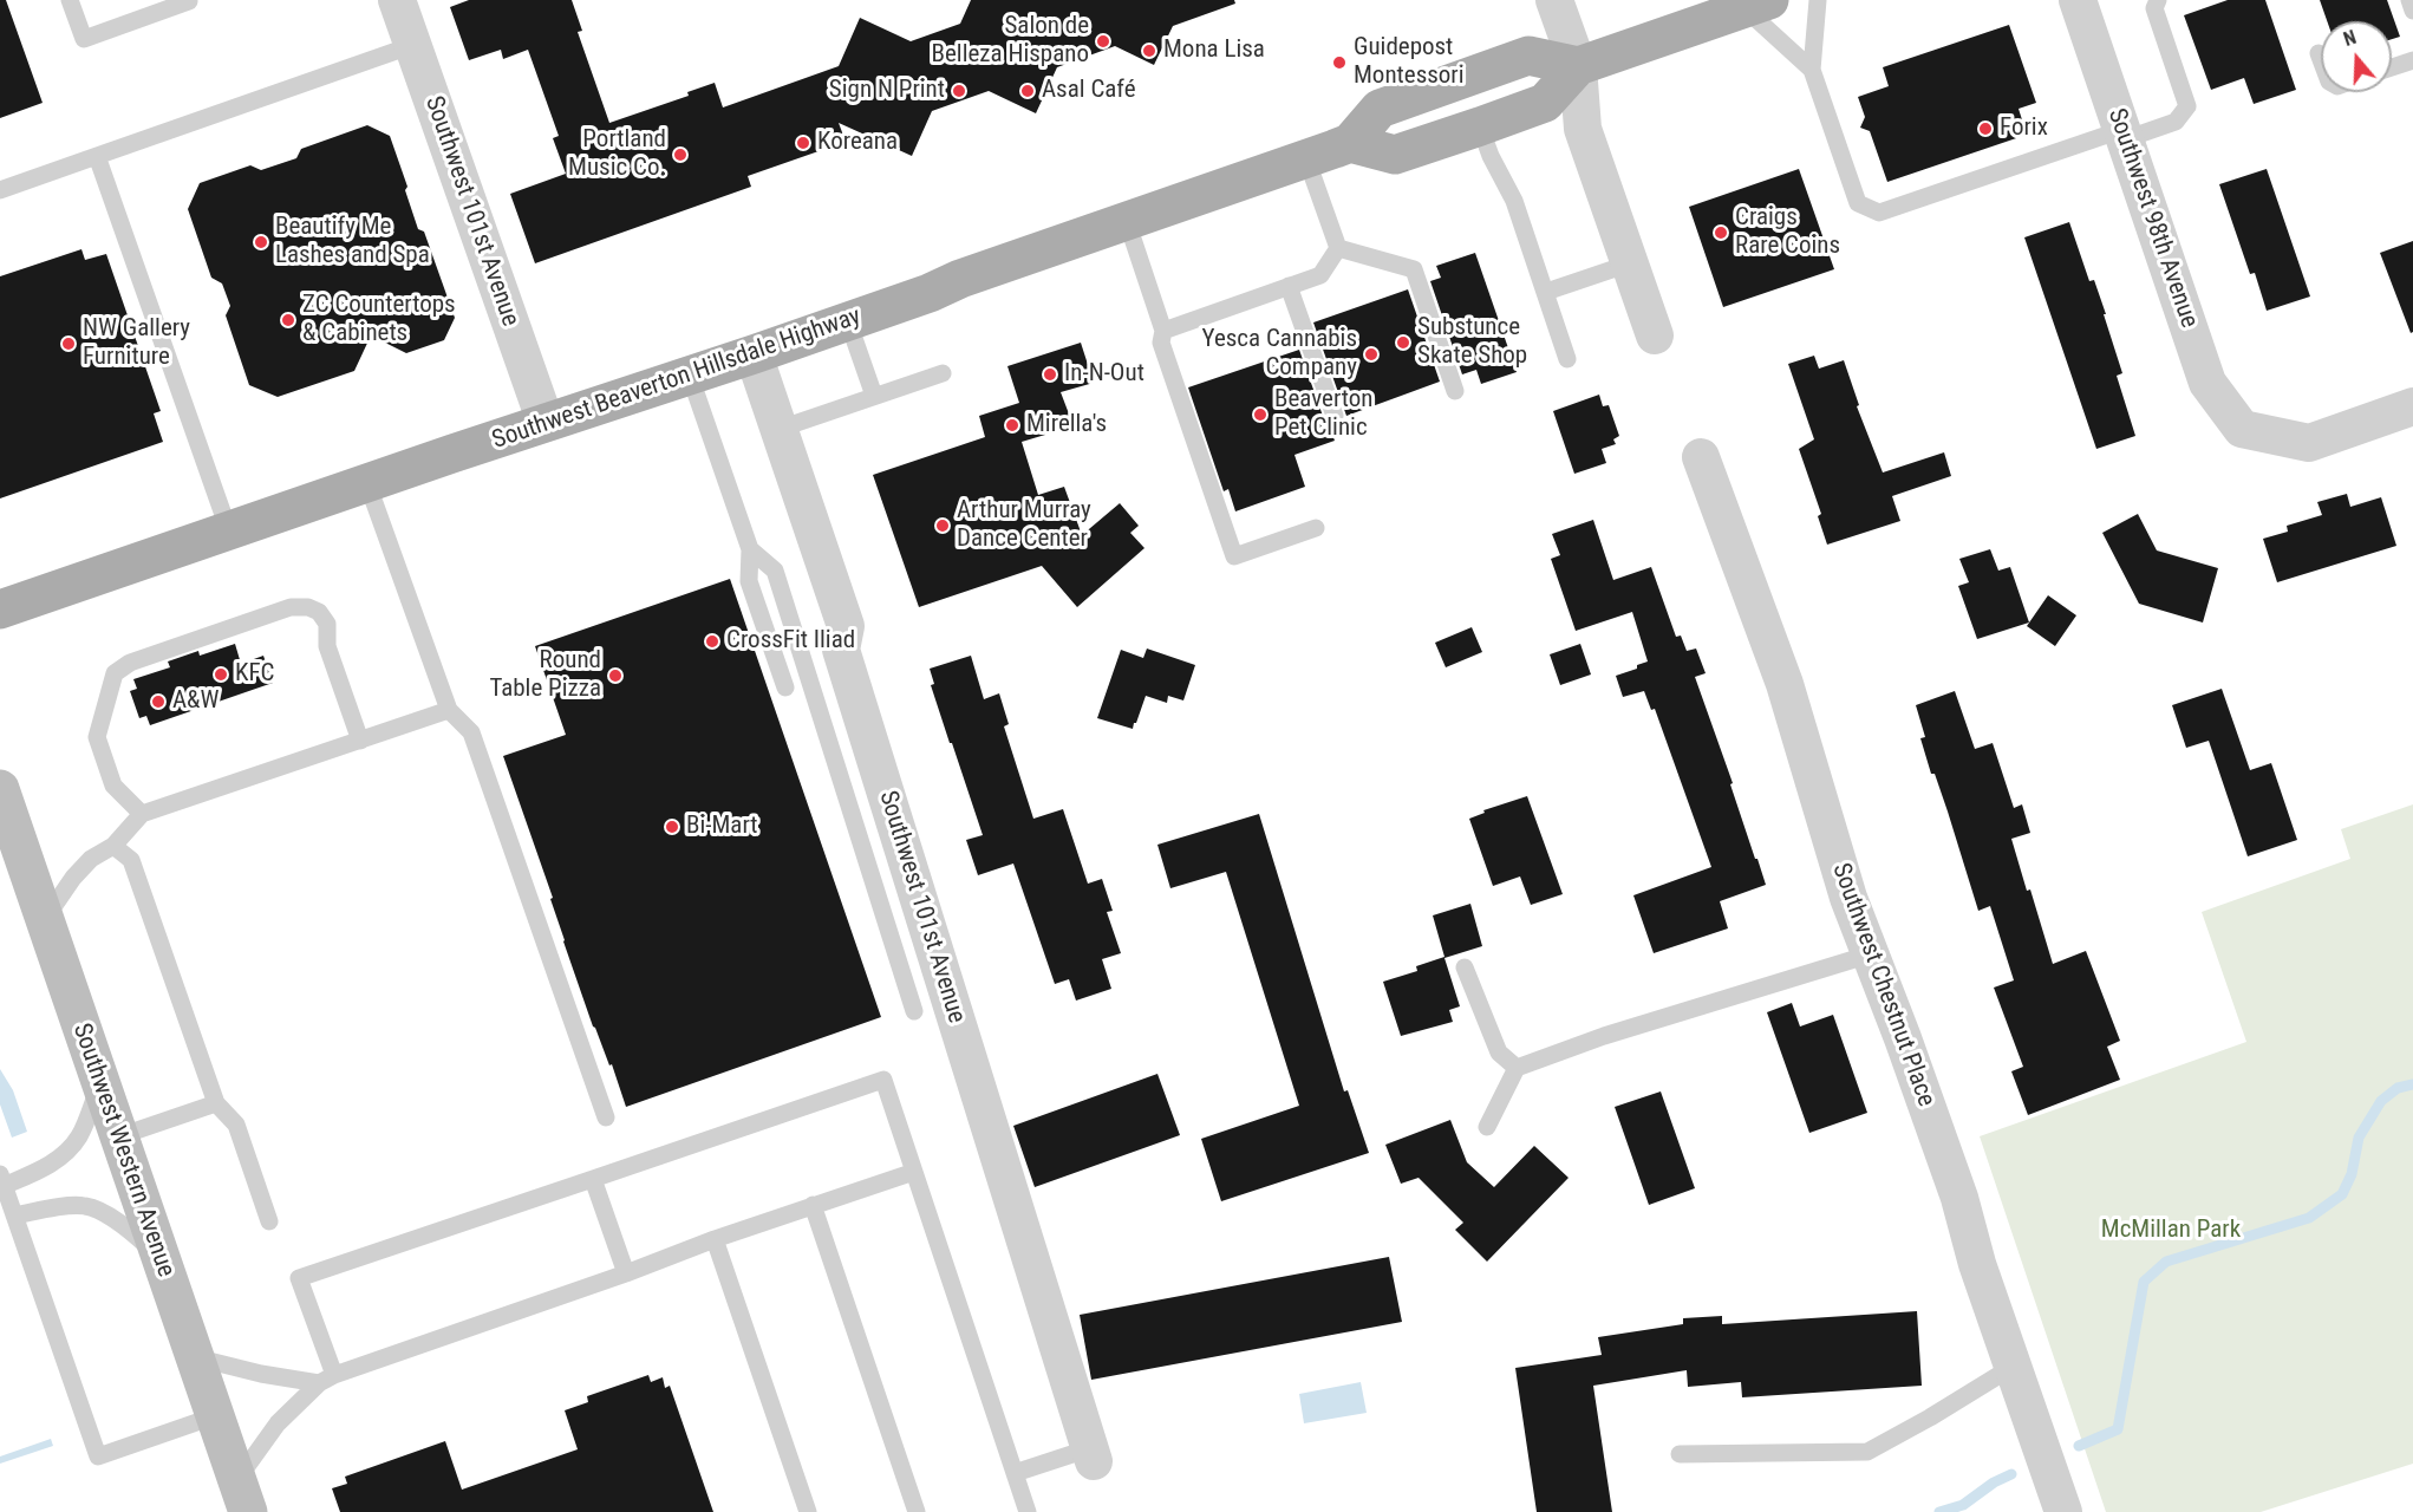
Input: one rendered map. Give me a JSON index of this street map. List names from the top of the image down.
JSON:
{
  "streets": {
    "main road": ["Southwest Beaverton Hillsdale Highway", "Southwest Western Avenue"],
    "street": ["Southwest 101st Avenue", "Southwest 98th Avenue", "Southwest Chestnut Place"]
  },
  "crossings": [
    ["Southwest 101st Avenue", "Southwest Beaverton Hillsdale Highway"]
  ],
  "parks": ["McMillan Park"],
  "places": [
    "Salon de Belleza Hispano",
    "Mona Lisa",
    "Guidepost Montessori",
    "Sign N Print",
    "Asal Café",
    "Forix",
    "Koreana",
    "Portland Music Co.",
    "Craigs Rare Coins",
    "Beautify Me Lashes and Spa",
    "ZC Countertops & Cabinets",
    "Substunce Skate Shop",
    "NW Gallery Furniture",
    "Yesca Cannabis Company",
    "In-N-Out",
    "Beaverton Pet Clinic",
    "Mirella's",
    "Arthur Murray Dance Center",
    "CrossFit Iliad",
    "KFC",
    "Round Table Pizza",
    "A&W",
    "Bi-Mart"
  ],
  "north": "top"
}
